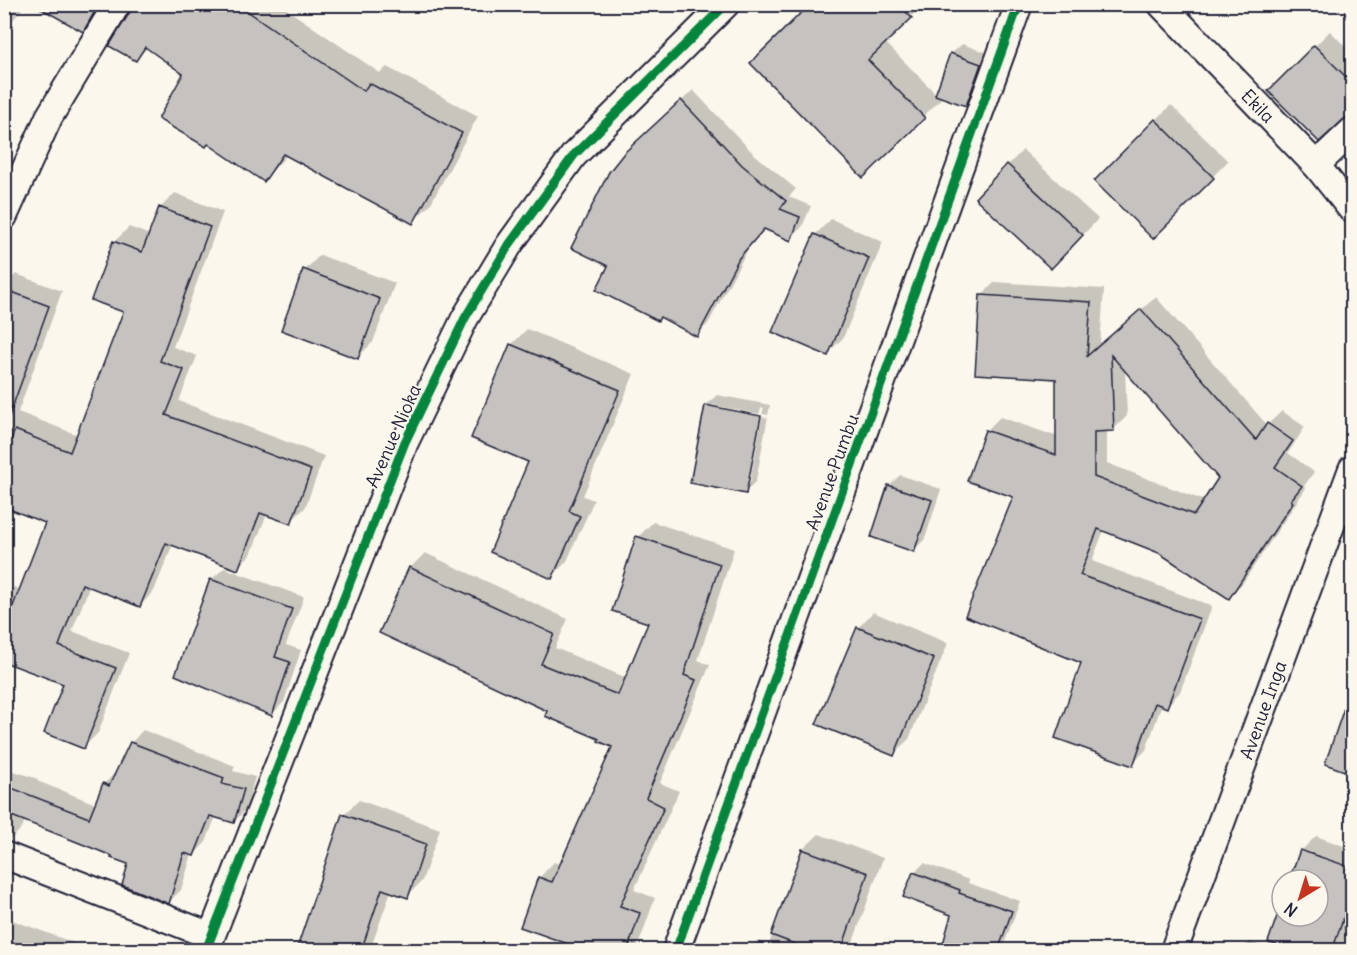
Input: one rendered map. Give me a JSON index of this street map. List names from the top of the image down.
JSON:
{
  "streets": {
    "street": [
      "Ekila",
      "Avenue Nioka",
      "Avenue Pumbu",
      "Avenue Inga"
    ]
  },
  "north": "bottom left"
}
